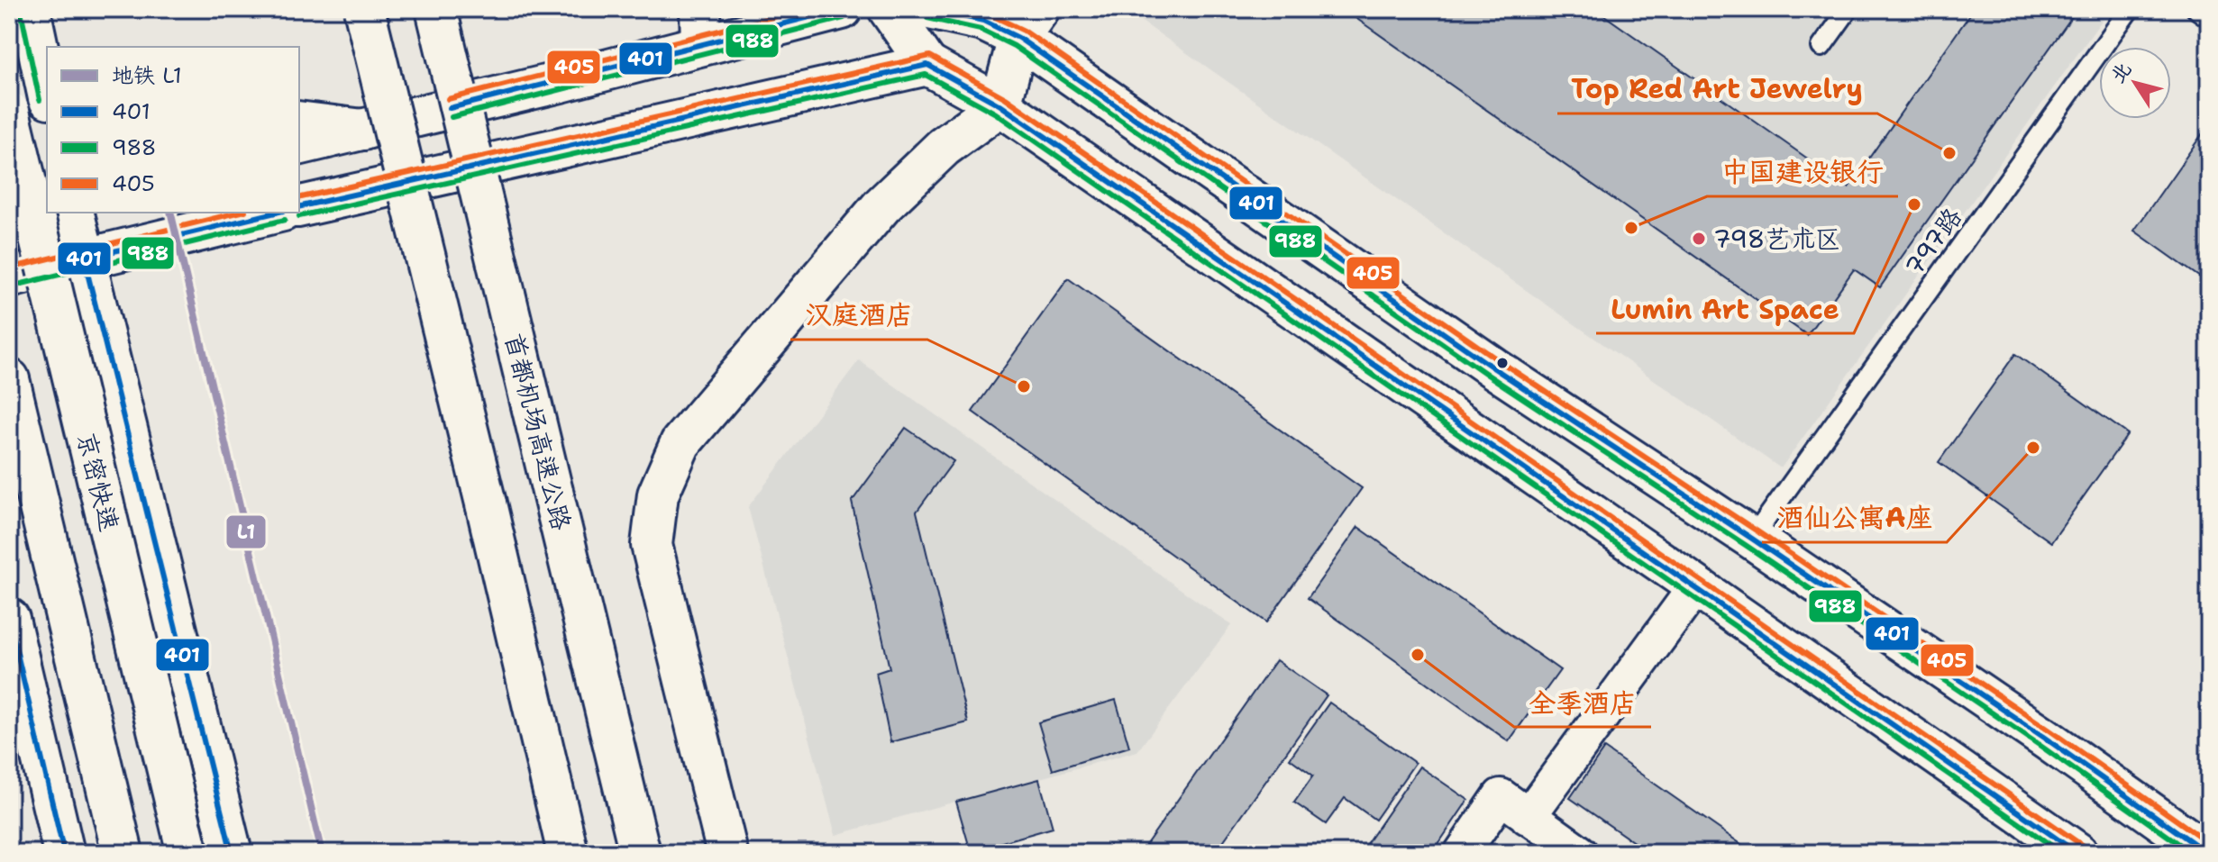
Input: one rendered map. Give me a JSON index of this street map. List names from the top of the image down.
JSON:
{
  "streets": {
    "main road": ["首都机场高速公路", "京密快速"],
    "lane": ["797路"]
  },
  "places": [
    "Top Red Art Jewelry",
    "Lumin Art Space",
    "中国建设银行",
    "798艺术区",
    "汉庭酒店",
    "酒仙公寓A座",
    "全季酒店"
  ],
  "lines": [
    "transit line 401",
    "transit line 405",
    "transit line 988",
    "metro line L1"
  ],
  "legend": [
    "地铁 L1",
    "401",
    "988",
    "405"
  ],
  "north": "top left"
}
